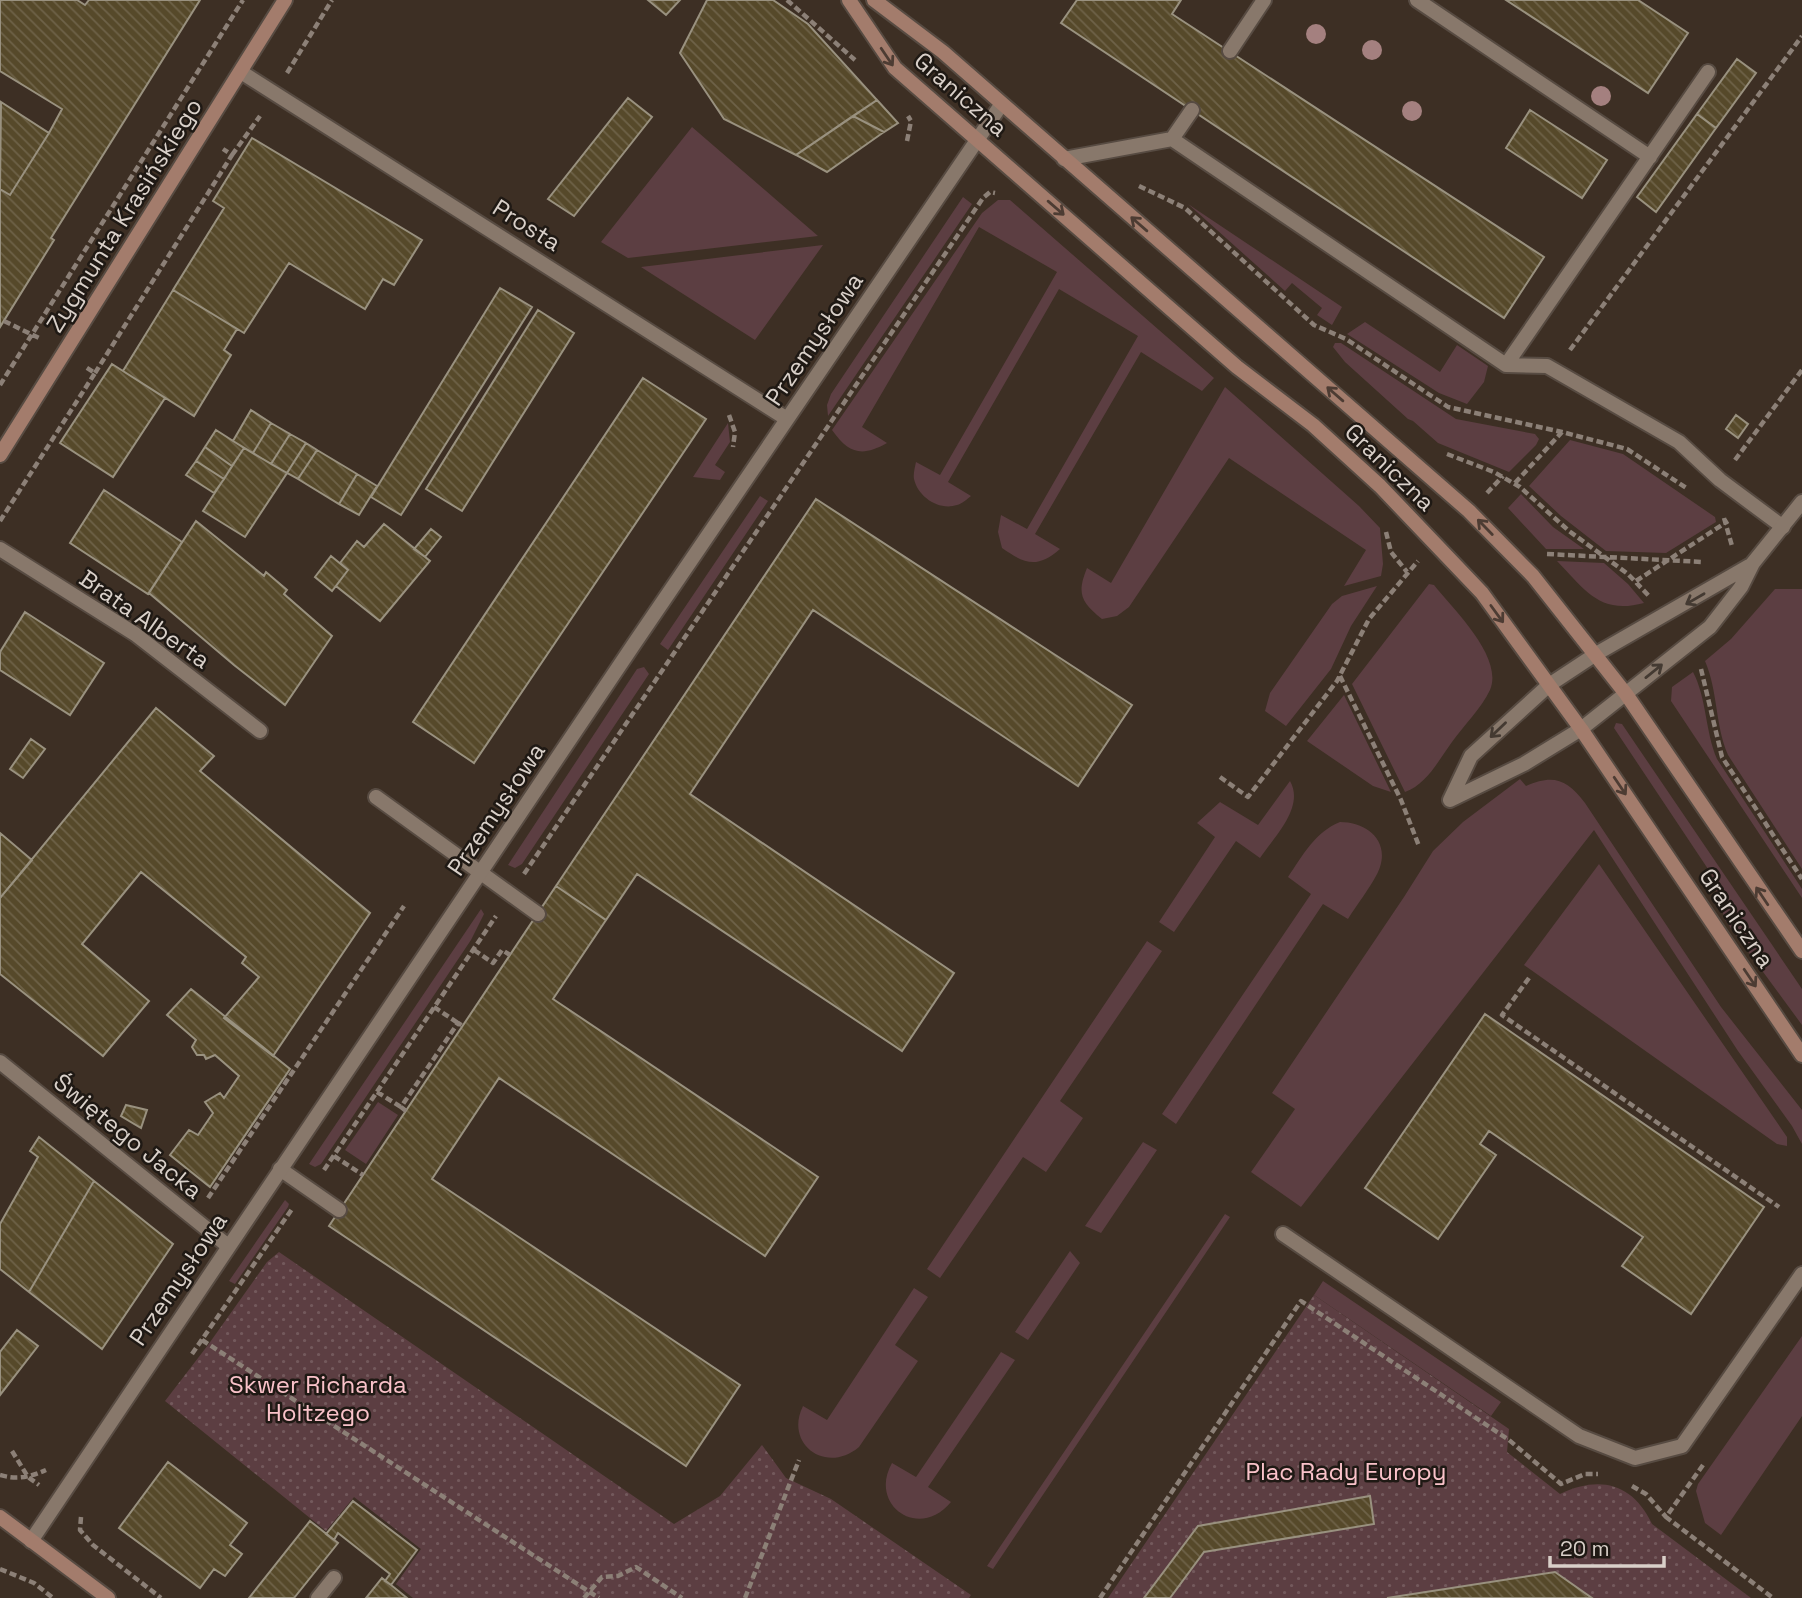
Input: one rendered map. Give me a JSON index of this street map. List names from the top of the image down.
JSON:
{
  "streets": {
    "street": [
      "Graniczna",
      "Zygmunta Krasińskiego",
      "Prosta",
      "Przemysłowa",
      "Brata Alberta",
      "Świętego Jacka"
    ]
  },
  "crossings": [
    ["Graniczna", "Przemysłowa"],
    ["Zygmunta Krasińskiego", "Prosta"],
    ["Prosta", "Przemysłowa"],
    ["Przemysłowa", "Świętego Jacka"]
  ],
  "parks": ["Skwer Richarda Holtzego", "Plac Rady Europy"],
  "scale_bar": "20 m"
}
